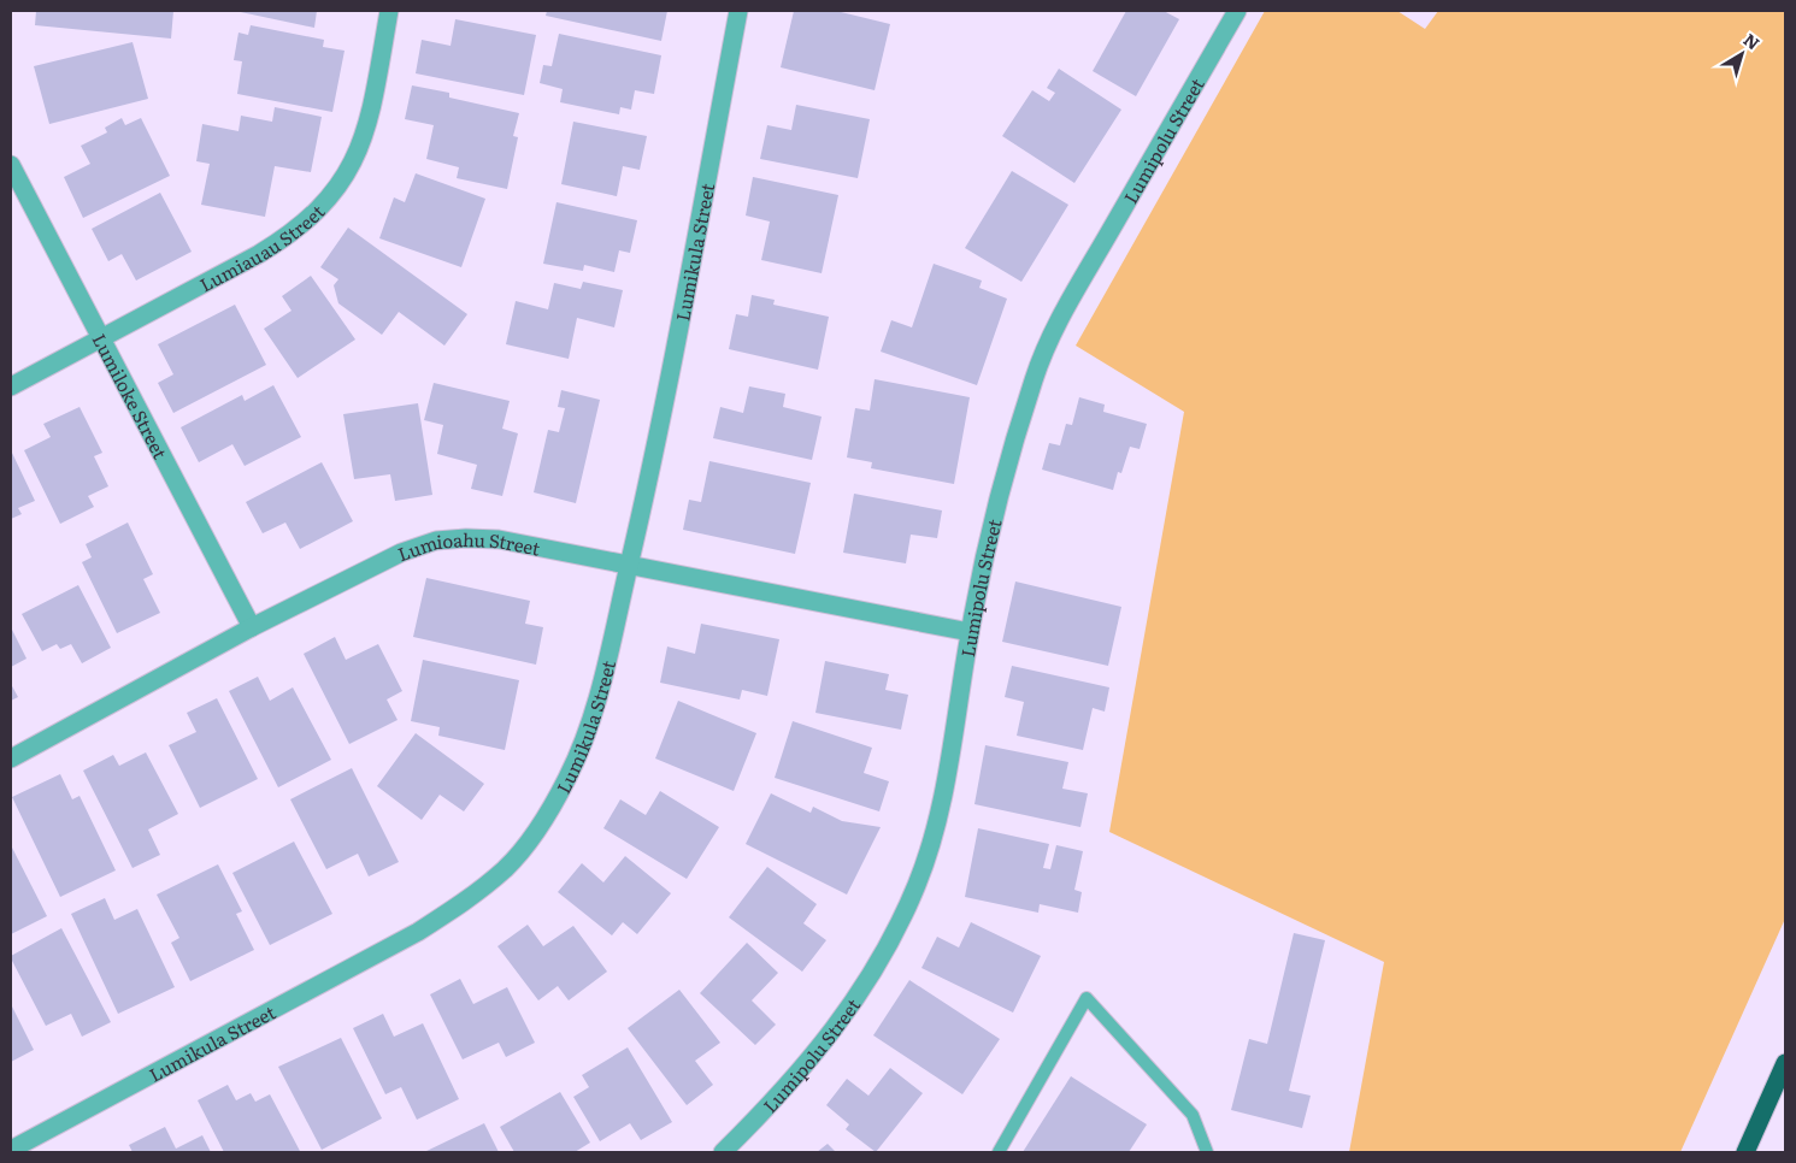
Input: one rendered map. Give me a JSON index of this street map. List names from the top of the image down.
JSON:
{
  "streets": {
    "street": [
      "Lumipolu Street",
      "Lumiauau Street",
      "Lumikula Street",
      "Lumiloke Street",
      "Lumioahu Street"
    ]
  },
  "crossings": [
    ["Lumipolu Street", "Lumioahu Street"],
    ["Lumiauau Street", "Lumiloke Street"],
    ["Lumikula Street", "Lumioahu Street"],
    ["Lumiloke Street", "Lumioahu Street"]
  ],
  "north": "top right"
}
